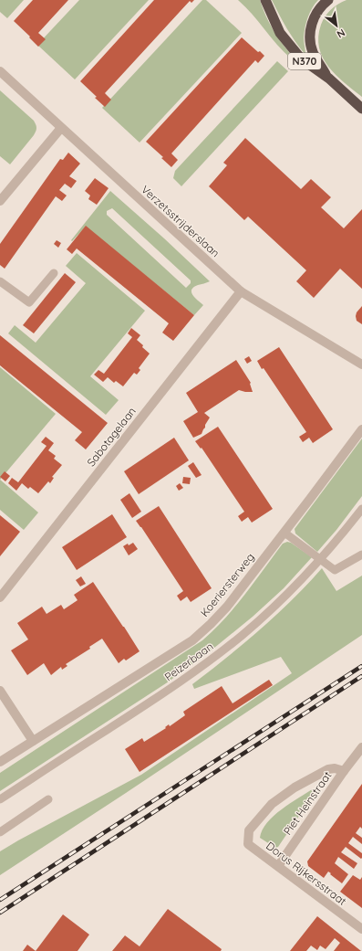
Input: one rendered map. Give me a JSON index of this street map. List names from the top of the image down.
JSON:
{
  "streets": {
    "highway": ["N370"],
    "street": [
      "Verzetsstrijderslaan",
      "Sabotagelaan",
      "Koeriersterweg",
      "Piet Heinstraat",
      "Dorus Rijkersstraat"
    ],
    "lane": ["Peizerbaan"]
  },
  "crossings": [
    ["Verzetsstrijderslaan", "Sabotagelaan"],
    ["Piet Heinstraat", "Dorus Rijkersstraat"]
  ],
  "north": "bottom right"
}
